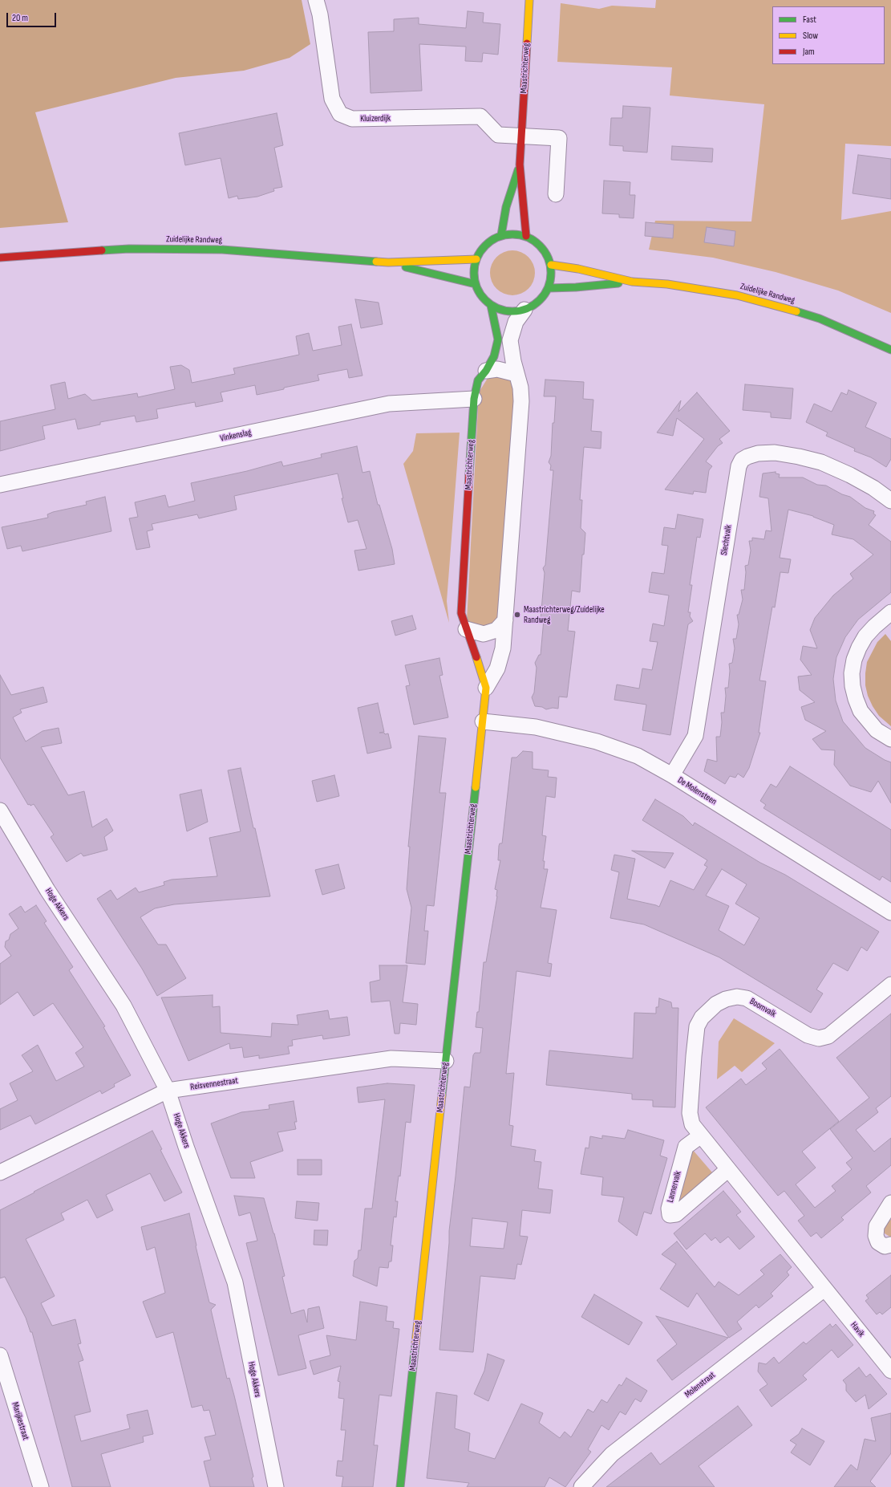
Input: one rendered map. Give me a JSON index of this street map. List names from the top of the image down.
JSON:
{
  "streets": {
    "main road": ["Maastrichterweg", "Zuidelijke Randweg"],
    "street": [
      "Kluizerdijk",
      "Vinkenslag",
      "Slechtvalk",
      "De Molensteen",
      "Hoge Akkers",
      "Boomvalk",
      "Reisvennestraat",
      "Lannervalk",
      "Havik",
      "Molenstraat",
      "Marijkestraat"
    ]
  },
  "crossings": [
    ["Maastrichterweg", "Kluizerdijk"],
    ["Maastrichterweg", "Zuidelijke Randweg"],
    ["Maastrichterweg", "Vinkenslag"],
    ["Maastrichterweg", "De Molensteen"],
    ["Maastrichterweg", "Reisvennestraat"],
    ["Slechtvalk", "De Molensteen"],
    ["Hoge Akkers", "Reisvennestraat"],
    ["Boomvalk", "Lannervalk"],
    ["Havik", "Molenstraat"]
  ],
  "places": ["Maastrichterweg/Zuidelijke Randweg"],
  "legend": ["Fast", "Slow", "Jam"],
  "scale_bar": "20 m"
}
